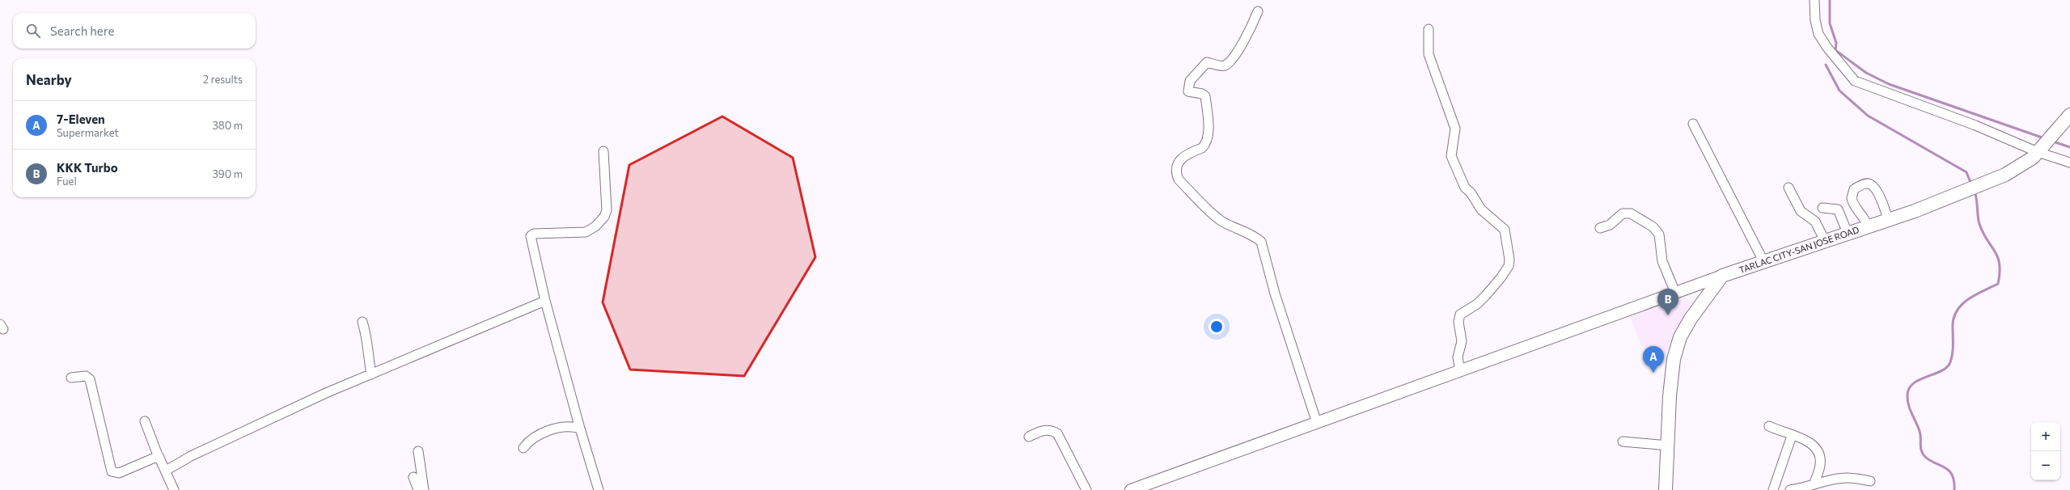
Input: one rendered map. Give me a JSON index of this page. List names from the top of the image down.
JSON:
{
  "streets": {
    "main road": ["TARLAC CITY-SAN JOSE ROAD"]
  },
  "page": {
    "search": "Search here",
    "heading": ["Nearby", "2 results"],
    "list": [
      {
        "mark": "A",
        "name": "7-Eleven",
        "note": "Supermarket",
        "value": "380 m"
      },
      {
        "mark": "B",
        "name": "KKK Turbo",
        "note": "Fuel",
        "value": "390 m"
      }
    ],
    "pins": ["B", "A"],
    "map_buttons": ["+", "−"]
  }
}
